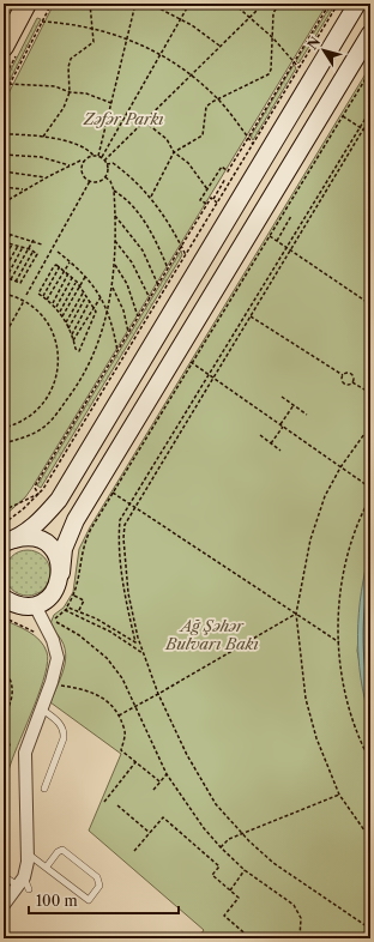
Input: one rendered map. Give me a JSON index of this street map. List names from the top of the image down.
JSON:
{
  "parks": ["Zəfər Parkı", "Ağ Şəhər Bulvarı Bakı"],
  "scale_bar": "100 m",
  "north": "top left"
}
